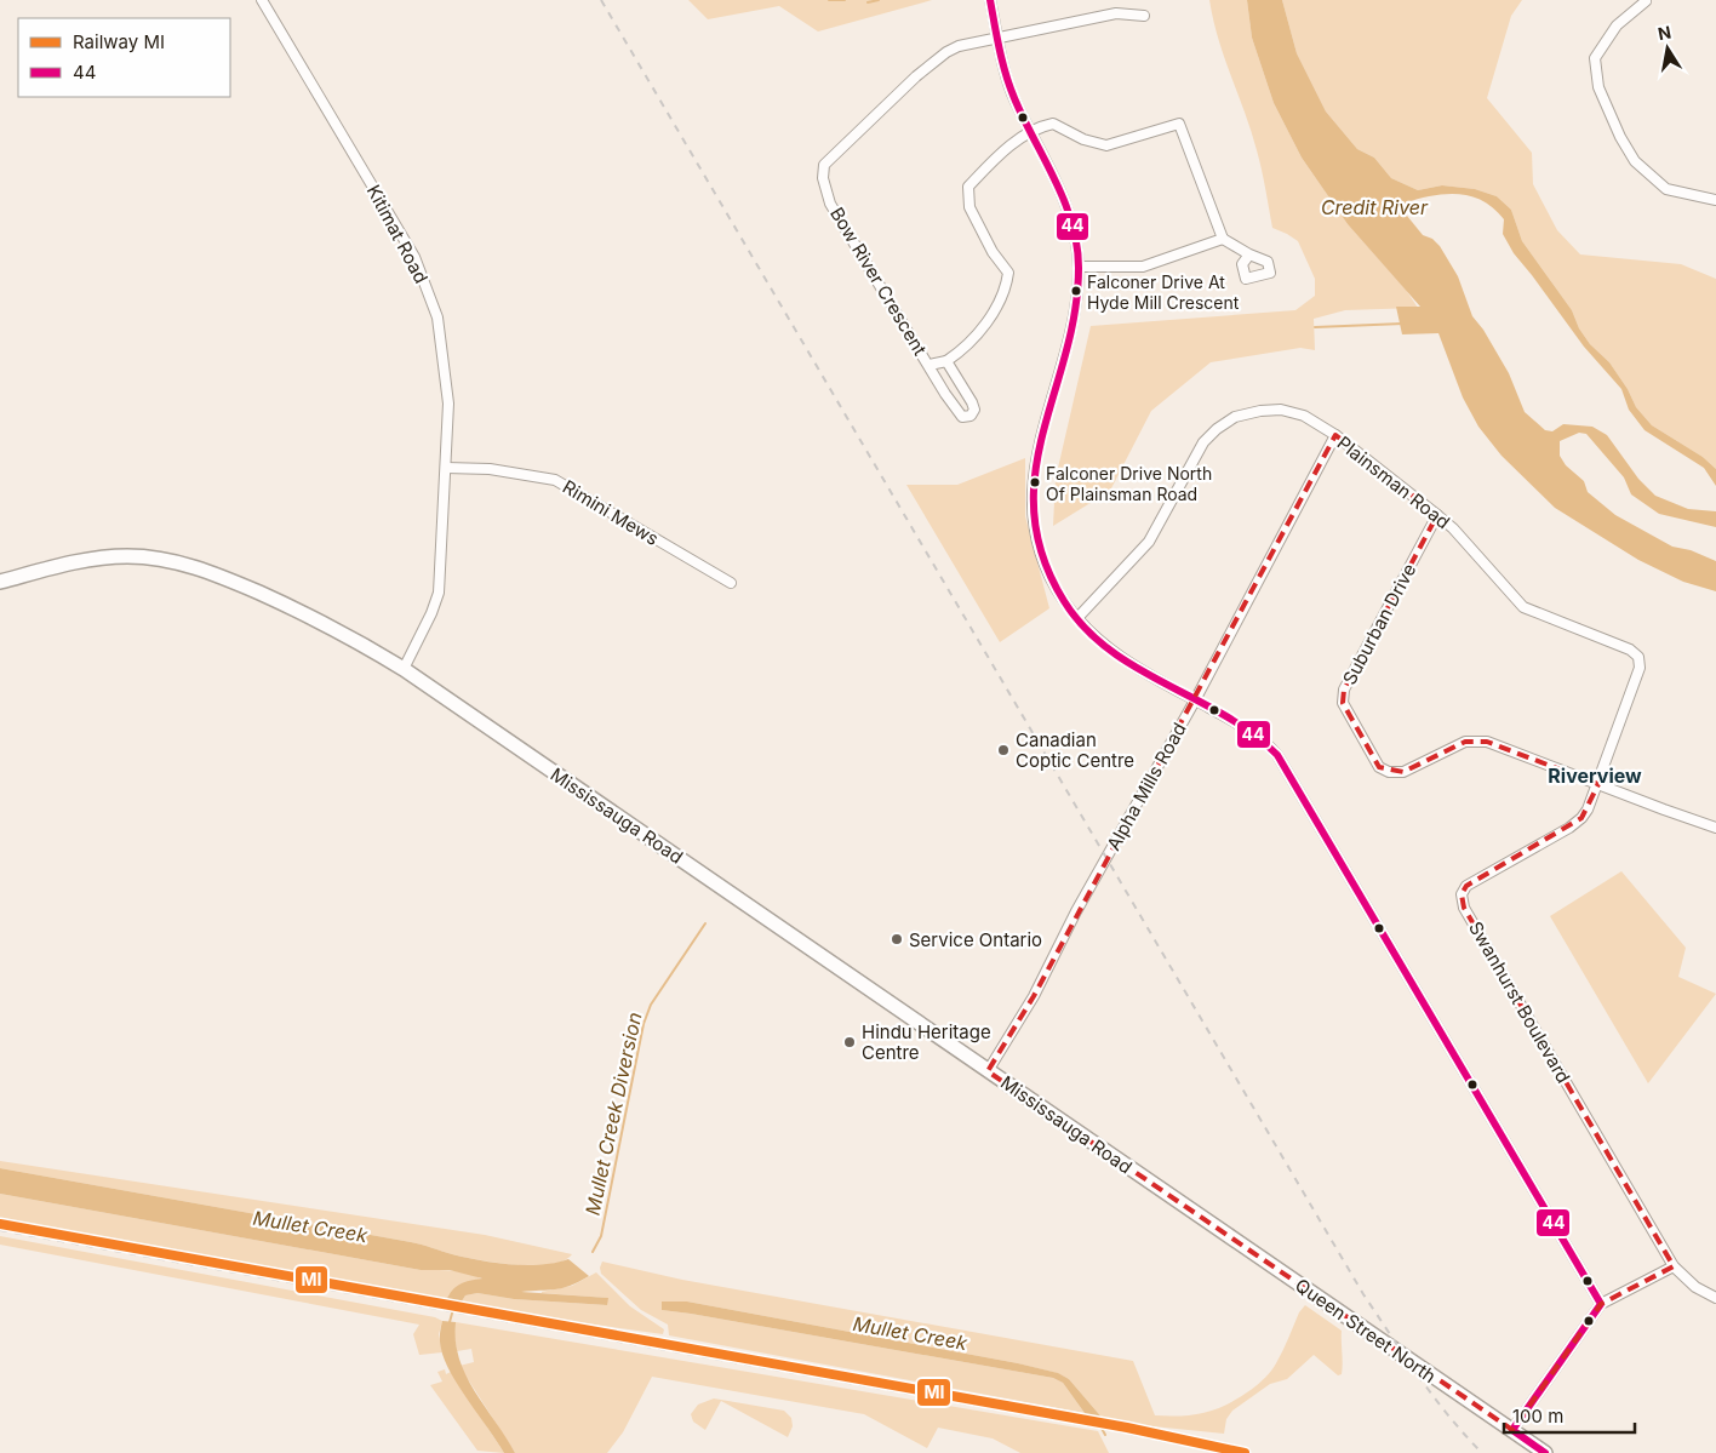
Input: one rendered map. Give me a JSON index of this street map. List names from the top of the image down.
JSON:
{
  "streets": {
    "main road": ["Mississauga Road", "Queen Street North"],
    "street": [
      "Kitimat Road",
      "Bow River Crescent",
      "Plainsman Road",
      "Rimini Mews",
      "Suburban Drive",
      "Alpha Mills Road",
      "Swanhurst Boulevard"
    ]
  },
  "crossings": [
    ["Kitimat Road", "Rimini Mews"],
    ["Kitimat Road", "Mississauga Road"],
    ["Plainsman Road", "Suburban Drive"],
    ["Plainsman Road", "Alpha Mills Road"],
    ["Plainsman Road", "Swanhurst Boulevard"],
    ["Suburban Drive", "Swanhurst Boulevard"],
    ["Alpha Mills Road", "Mississauga Road"],
    ["Mississauga Road", "Queen Street North"]
  ],
  "districts": ["Riverview"],
  "water": ["Credit River", "Mullet Creek Diversion", "Mullet Creek"],
  "places": [
    "Falconer Drive At Hyde Mill Crescent",
    "Falconer Drive North Of Plainsman Road",
    "Canadian Coptic Centre",
    "Service Ontario",
    "Hindu Heritage Centre"
  ],
  "lines": ["transit line 44", "rail line MI"],
  "legend": ["Railway MI", "44"],
  "scale_bar": "100 m",
  "north": "top"
}
